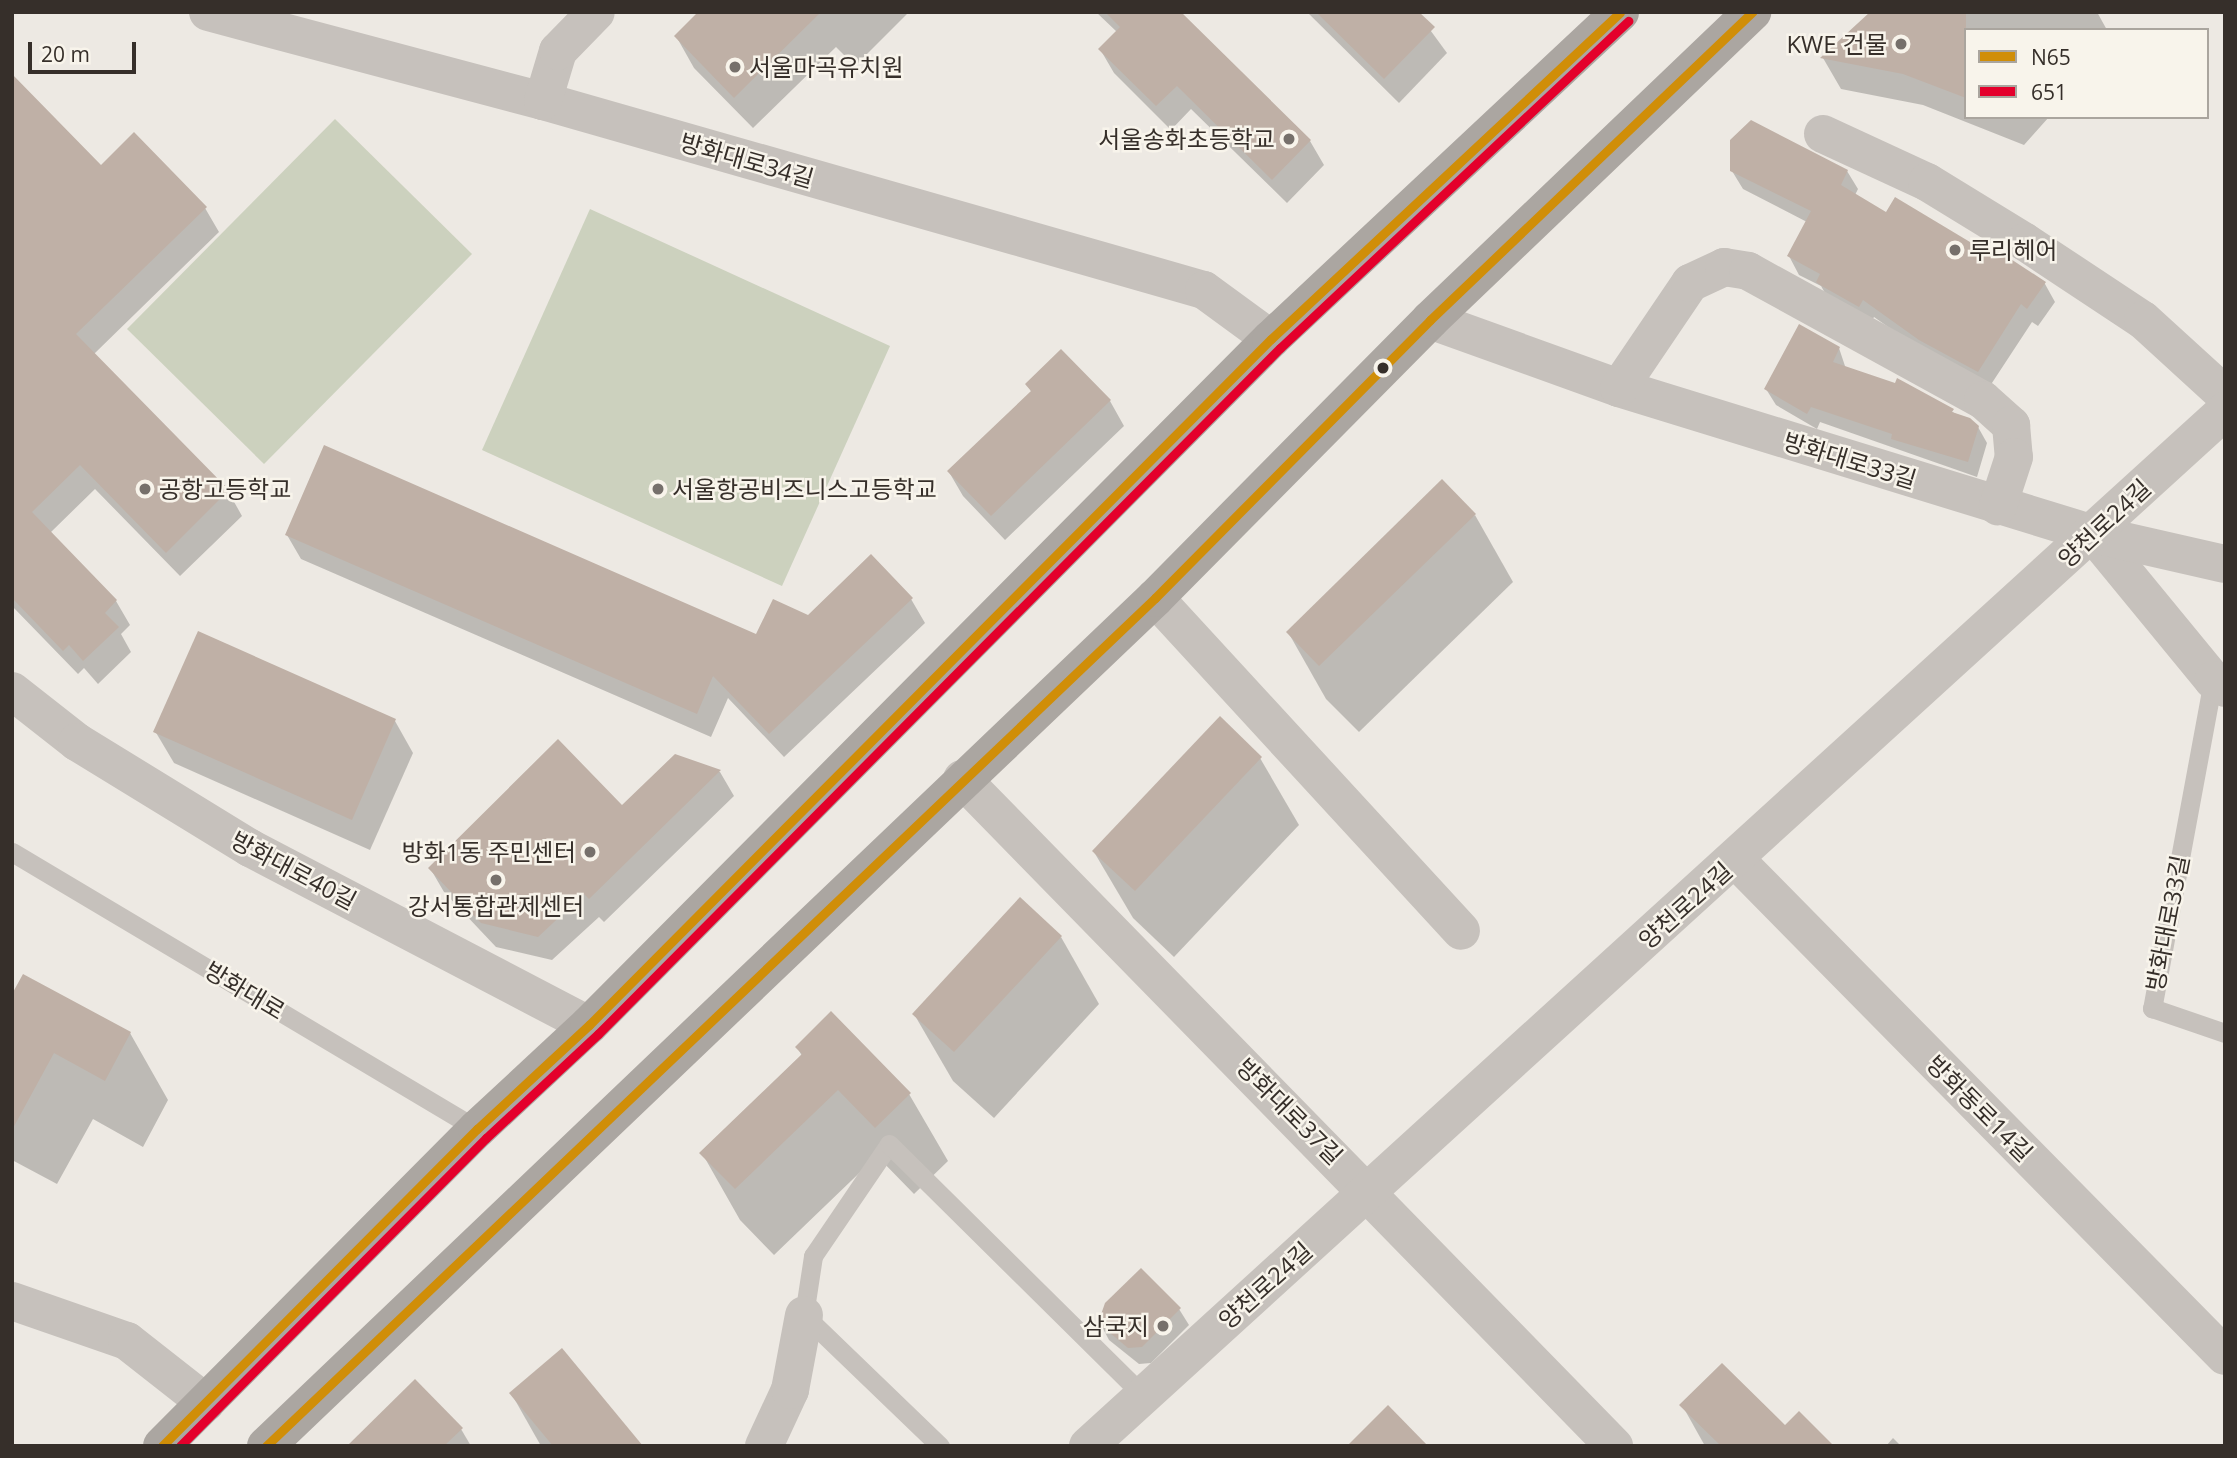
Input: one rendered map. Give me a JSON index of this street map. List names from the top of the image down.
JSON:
{
  "streets": {
    "street": [
      "방화대로34길",
      "방화대로33길",
      "양천로24길",
      "방화대로40길",
      "방화동로14길",
      "방화대로37길"
    ],
    "lane": ["방화대로"]
  },
  "crossings": [
    ["방화대로33길", "양천로24길"],
    ["양천로24길", "방화동로14길"],
    ["양천로24길", "방화대로37길"]
  ],
  "places": [
    "KWE 건물",
    "서울마곡유치원",
    "서울송화초등학교",
    "루리헤어",
    "공항고등학교",
    "서울항공비즈니스고등학교",
    "방화1동 주민센터",
    "강서통합관제센터",
    "삼국지"
  ],
  "lines": ["transit line N65", "transit line 651"],
  "legend": ["N65", "651"],
  "scale_bar": "20 m"
}
